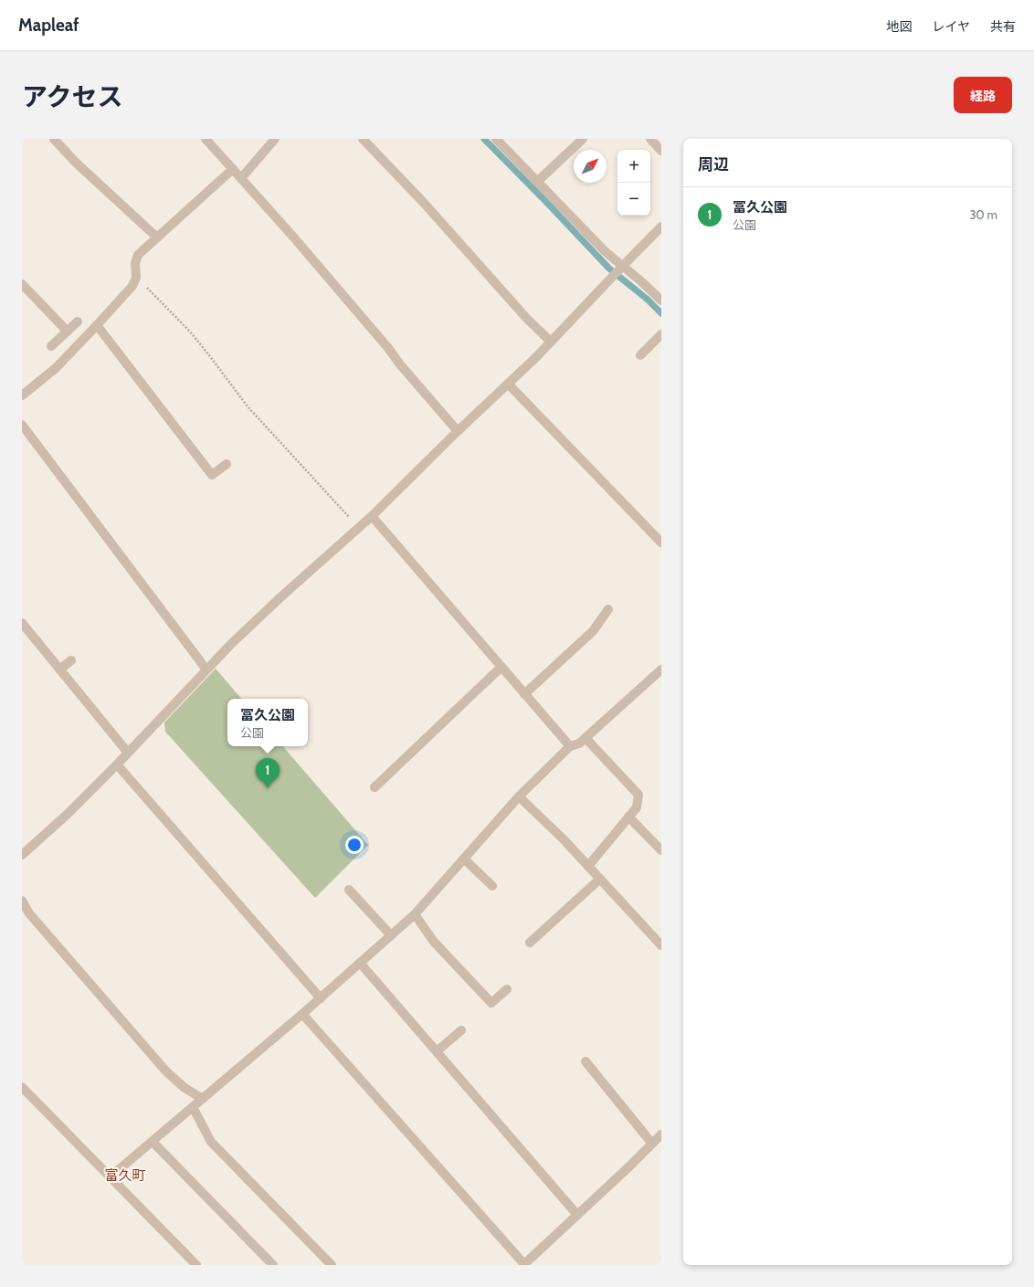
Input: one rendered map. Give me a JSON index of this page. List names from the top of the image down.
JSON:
{
  "districts": ["富久町"],
  "north": "top right",
  "page": {
    "header": "Mapleaf",
    "nav": ["地図", "レイヤ", "共有"],
    "title": "アクセス",
    "buttons": "経路",
    "heading": "周辺",
    "map_buttons": ["+", "−"],
    "list": [
      {
        "mark": "1",
        "name": "冨久公園",
        "note": "公園",
        "value": "30 m"
      }
    ],
    "popup": ["冨久公園", "公園"],
    "pins": "1"
  }
}
